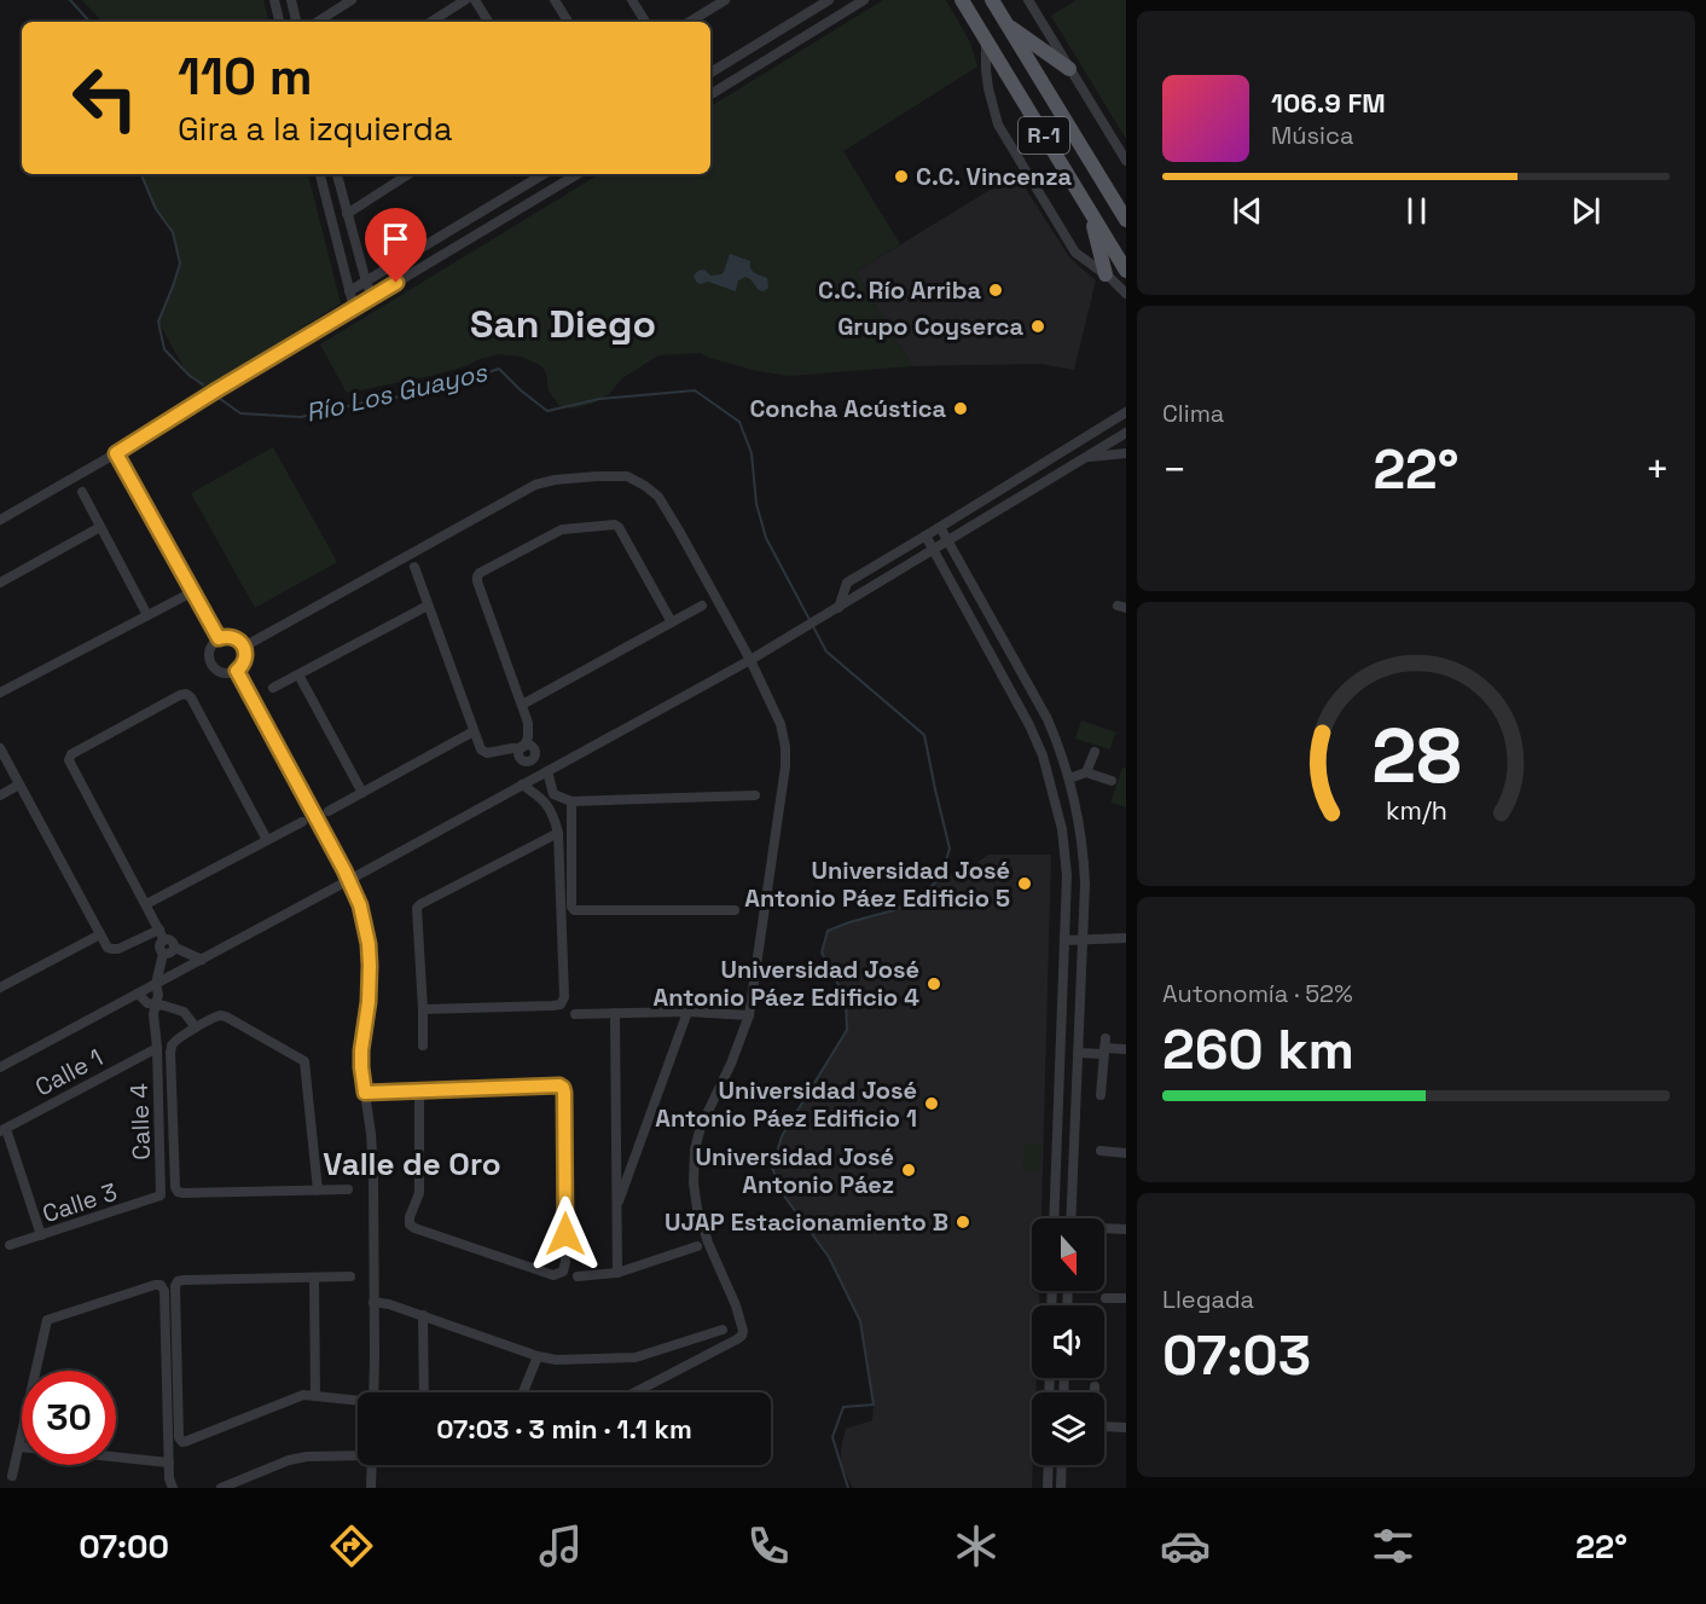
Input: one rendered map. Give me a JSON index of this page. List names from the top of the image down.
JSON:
{
  "streets": {
    "main road": ["R-1"],
    "street": ["Calle 1", "Calle 4", "Calle 3"]
  },
  "crossings": [
    ["Calle 1", "Calle 4"],
    ["Calle 4", "Calle 3"]
  ],
  "districts": ["San Diego", "Valle de Oro"],
  "water": ["Río Los Guayos"],
  "places": [
    "C.C. Vincenza",
    "C.C. Río Arriba",
    "Grupo Coyserca",
    "Concha Acústica",
    "Universidad José Antonio Páez Edificio 5",
    "Universidad José Antonio Páez Edificio 4",
    "Universidad José Antonio Páez Edificio 1",
    "Universidad José Antonio Páez",
    "UJAP Estacionamiento B"
  ],
  "north": "bottom",
  "page": {
    "turn": ["110 m", "Gira a la izquierda"],
    "song": ["106.9 FM", "Música"],
    "tile": [
      "Clima",
      ["Autonomía · 52%", "260 km"],
      ["Llegada", "07:03"]
    ],
    "heat": ["−", "22°", "+"],
    "limit": "30",
    "trip": "07:03 · 3 min · 1.1 km",
    "tabs": ["07:00", "22°"],
    "gauge": ["28", "km/h"]
  }
}
